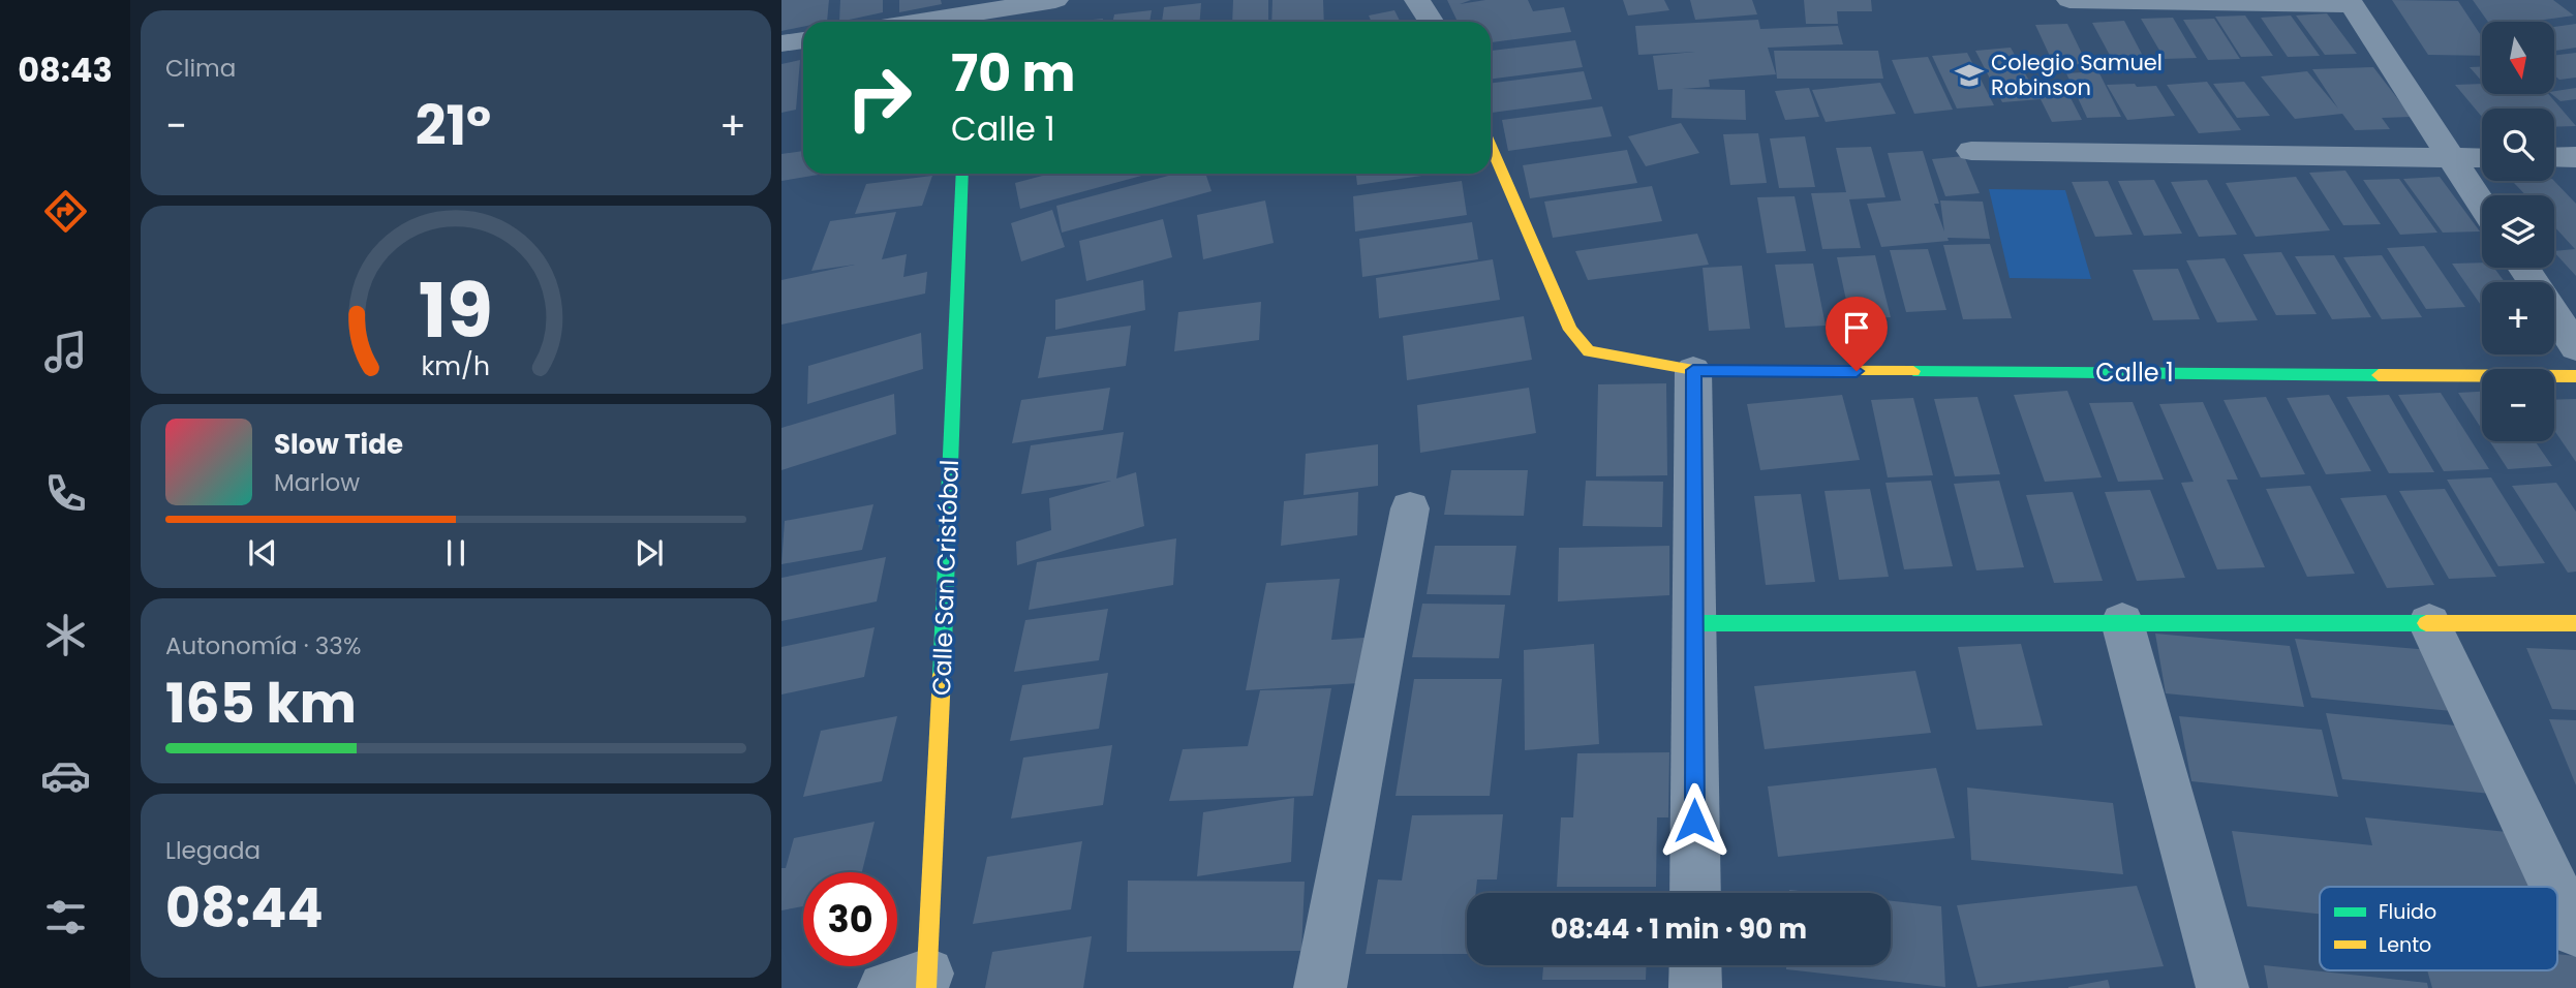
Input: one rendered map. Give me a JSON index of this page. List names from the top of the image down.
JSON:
{
  "streets": {
    "street": ["Calle 1", "Calle San Cristóbal"]
  },
  "places": {
    "school or university": ["Colegio Samuel Robinson"]
  },
  "legend": ["Fluido", "Lento"],
  "north": "bottom",
  "page": {
    "tabs": "08:43",
    "tile": [
      "Clima",
      ["Autonomía · 33%", "165 km"],
      ["Llegada", "08:44"]
    ],
    "map_buttons": ["+", "−"],
    "turn": ["70 m", "Calle 1"],
    "heat": ["−", "21°", "+"],
    "song": ["Slow Tide", "Marlow"],
    "limit": "30",
    "trip": "08:44 · 1 min · 90 m",
    "gauge": ["19", "km/h"]
  }
}
